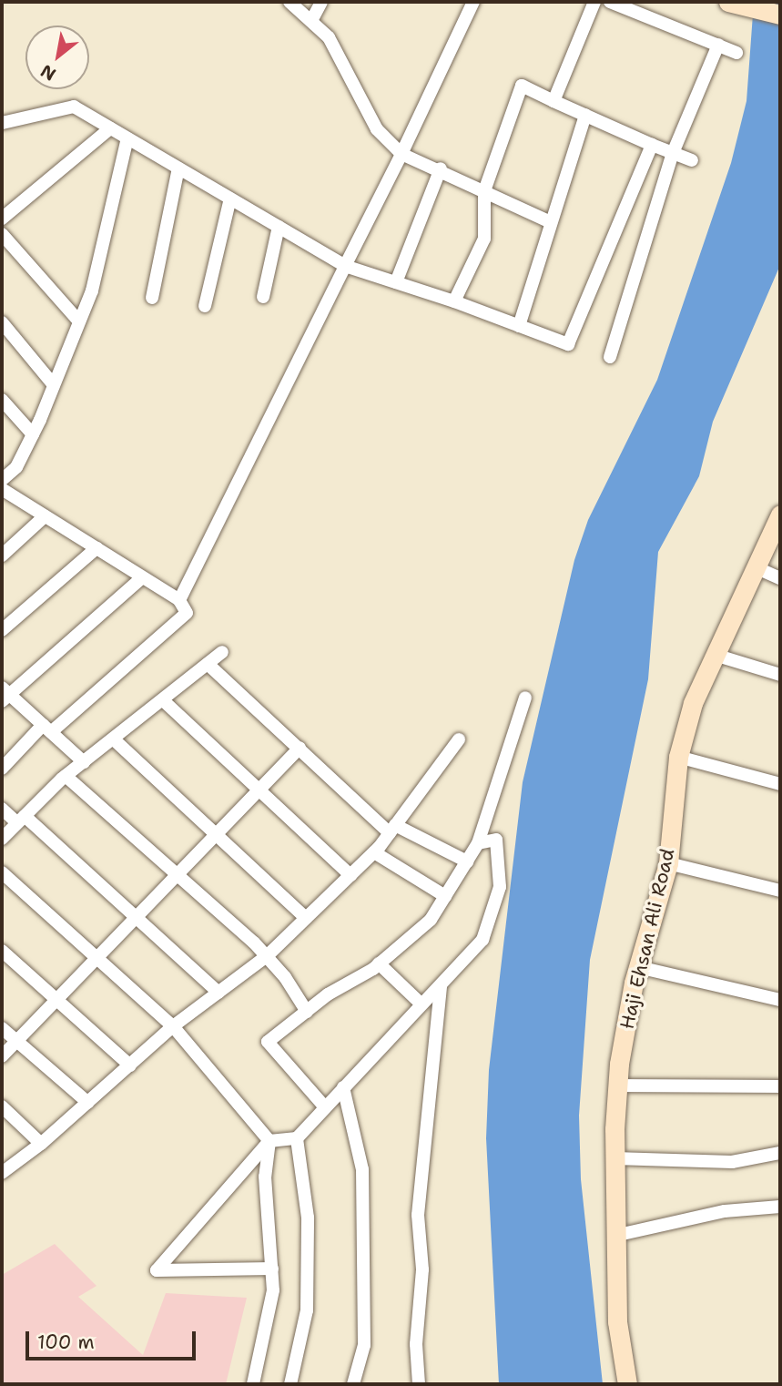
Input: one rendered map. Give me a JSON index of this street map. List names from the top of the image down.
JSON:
{
  "streets": {
    "street": ["Haji Ehsan Ali Road"]
  },
  "scale_bar": "100 m",
  "north": "bottom left"
}
